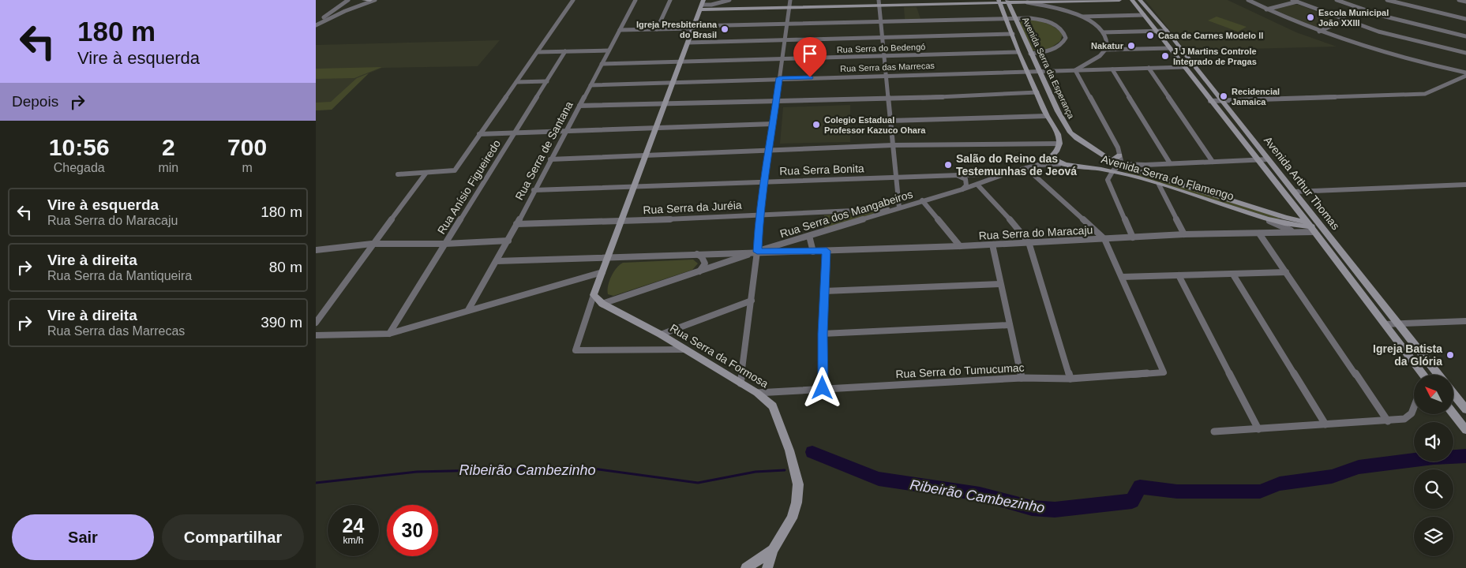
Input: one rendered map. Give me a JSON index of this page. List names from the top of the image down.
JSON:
{
  "streets": {
    "street": [
      "Rua Serra do Bedengó",
      "Rua Serra das Marrecas",
      "Avenida Serra da Esperança",
      "Rua Serra de Santana",
      "Rua Serra Bonita",
      "Avenida Serra do Flamengo",
      "Avenida Arthur Thomas",
      "Rua Anísio Figueiredo",
      "Rua Serra da Juréia",
      "Rua Serra dos Mangabeiros",
      "Rua Serra do Maracaju",
      "Rua Serra da Formosa",
      "Rua Serra do Tumucumac"
    ]
  },
  "crossings": [
    ["Rua Serra do Bedengó", "Avenida Serra da Esperança"],
    ["Rua Serra do Bedengó", "Rua Serra de Santana"],
    ["Rua Serra das Marrecas", "Avenida Serra da Esperança"],
    ["Rua Serra das Marrecas", "Rua Serra de Santana"],
    ["Rua Serra das Marrecas", "Avenida Arthur Thomas"],
    ["Avenida Serra da Esperança", "Avenida Serra do Flamengo"],
    ["Rua Serra de Santana", "Rua Serra Bonita"],
    ["Rua Serra de Santana", "Rua Serra da Juréia"],
    ["Rua Serra Bonita", "Avenida Serra do Flamengo"],
    ["Rua Serra Bonita", "Rua Serra dos Mangabeiros"],
    ["Avenida Serra do Flamengo", "Avenida Arthur Thomas"],
    ["Avenida Serra do Flamengo", "Rua Serra do Maracaju"],
    ["Avenida Arthur Thomas", "Rua Serra do Maracaju"],
    ["Rua Serra da Juréia", "Rua Serra dos Mangabeiros"],
    ["Rua Serra dos Mangabeiros", "Rua Serra do Maracaju"],
    ["Rua Serra dos Mangabeiros", "Rua Serra da Formosa"],
    ["Rua Serra da Formosa", "Rua Serra do Tumucumac"]
  ],
  "water": ["Ribeirão Cambezinho"],
  "places": [
    "Escola Municipal João XXIII",
    "Igreja Presbiteriana do Brasil",
    "Casa de Carnes Modelo II",
    "Nakatur",
    "J J Martins Controle Integrado de Pragas",
    "Recidencial Jamaica",
    "Colegio Estadual Professor Kazuco Ohara",
    "Salão do Reino das Testemunhas de Jeová",
    "Igreja Batista da Glória"
  ],
  "north": "top left",
  "page": {
    "turn": ["180 m", "Vire à esquerda"],
    "then": "Depois",
    "eta": [
      "10:56",
      "Chegada",
      "2",
      "min",
      "700",
      "m"
    ],
    "list": [
      {
        "name": "Vire à esquerda",
        "note": "Rua Serra do Maracaju",
        "value": "180 m"
      },
      {
        "name": "Vire à direita",
        "note": "Rua Serra da Mantiqueira",
        "value": "80 m"
      },
      {
        "name": "Vire à direita",
        "note": "Rua Serra das Marrecas",
        "value": "390 m"
      }
    ],
    "speed": "24 km/h",
    "limit": "30",
    "buttons": ["Sair", "Compartilhar"]
  }
}
